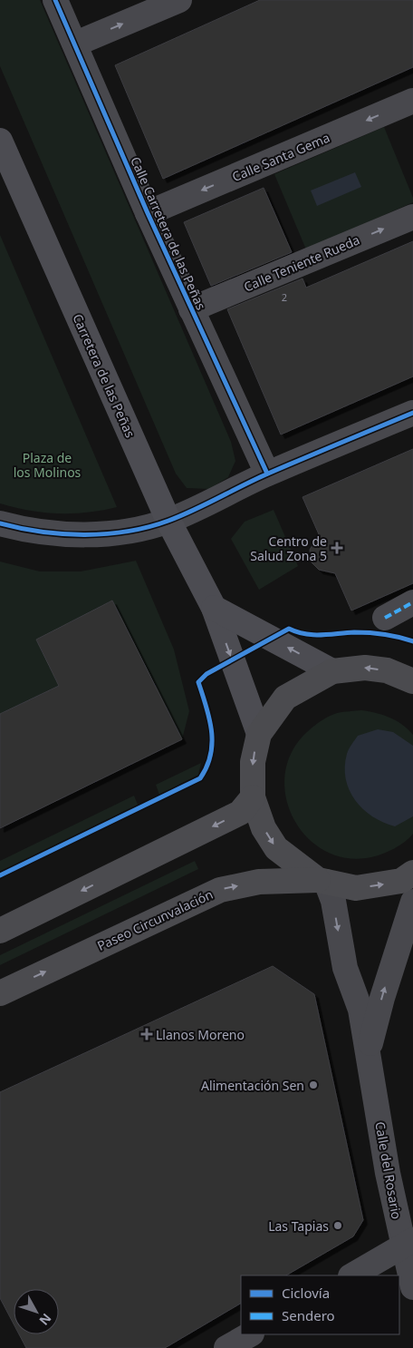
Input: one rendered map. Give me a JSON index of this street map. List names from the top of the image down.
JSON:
{
  "streets": {
    "main road": ["Carretera de las Peñas", "Paseo Circunvalación"],
    "street": [
      "Calle Santa Gema",
      "Calle Carretera de las Peñas",
      "Calle Teniente Rueda",
      "Calle del Rosario"
    ]
  },
  "crossings": [
    ["Calle Santa Gema", "Calle Carretera de las Peñas"],
    ["Calle Carretera de las Peñas", "Calle Teniente Rueda"],
    ["Paseo Circunvalación", "Calle del Rosario"]
  ],
  "parks": ["Plaza de los Molinos"],
  "places": {
    "health": ["Centro de Salud Zona 5", "Llanos Moreno"],
    "other": ["Alimentación Sen", "Las Tapias"]
  },
  "house_numbers": ["2"],
  "legend": ["Ciclovía", "Sendero"],
  "north": "bottom right"
}
